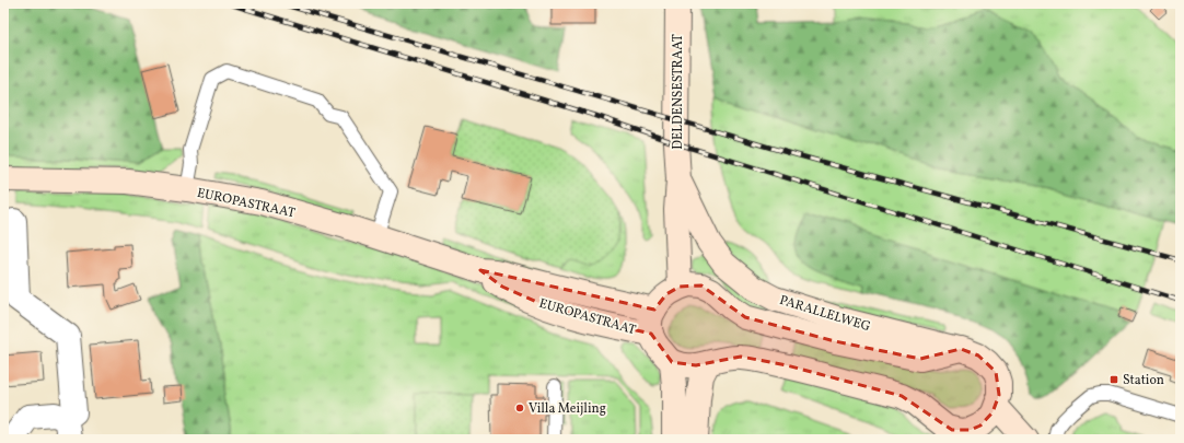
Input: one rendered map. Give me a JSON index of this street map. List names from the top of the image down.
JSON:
{
  "streets": {
    "street": ["DELDENSESTRAAT", "EUROPASTRAAT", "PARALLELWEG"]
  },
  "crossings": [
    ["DELDENSESTRAAT", "PARALLELWEG"]
  ],
  "places": {
    "transit": ["Station"],
    "other": ["Villa Meijling"]
  }
}
